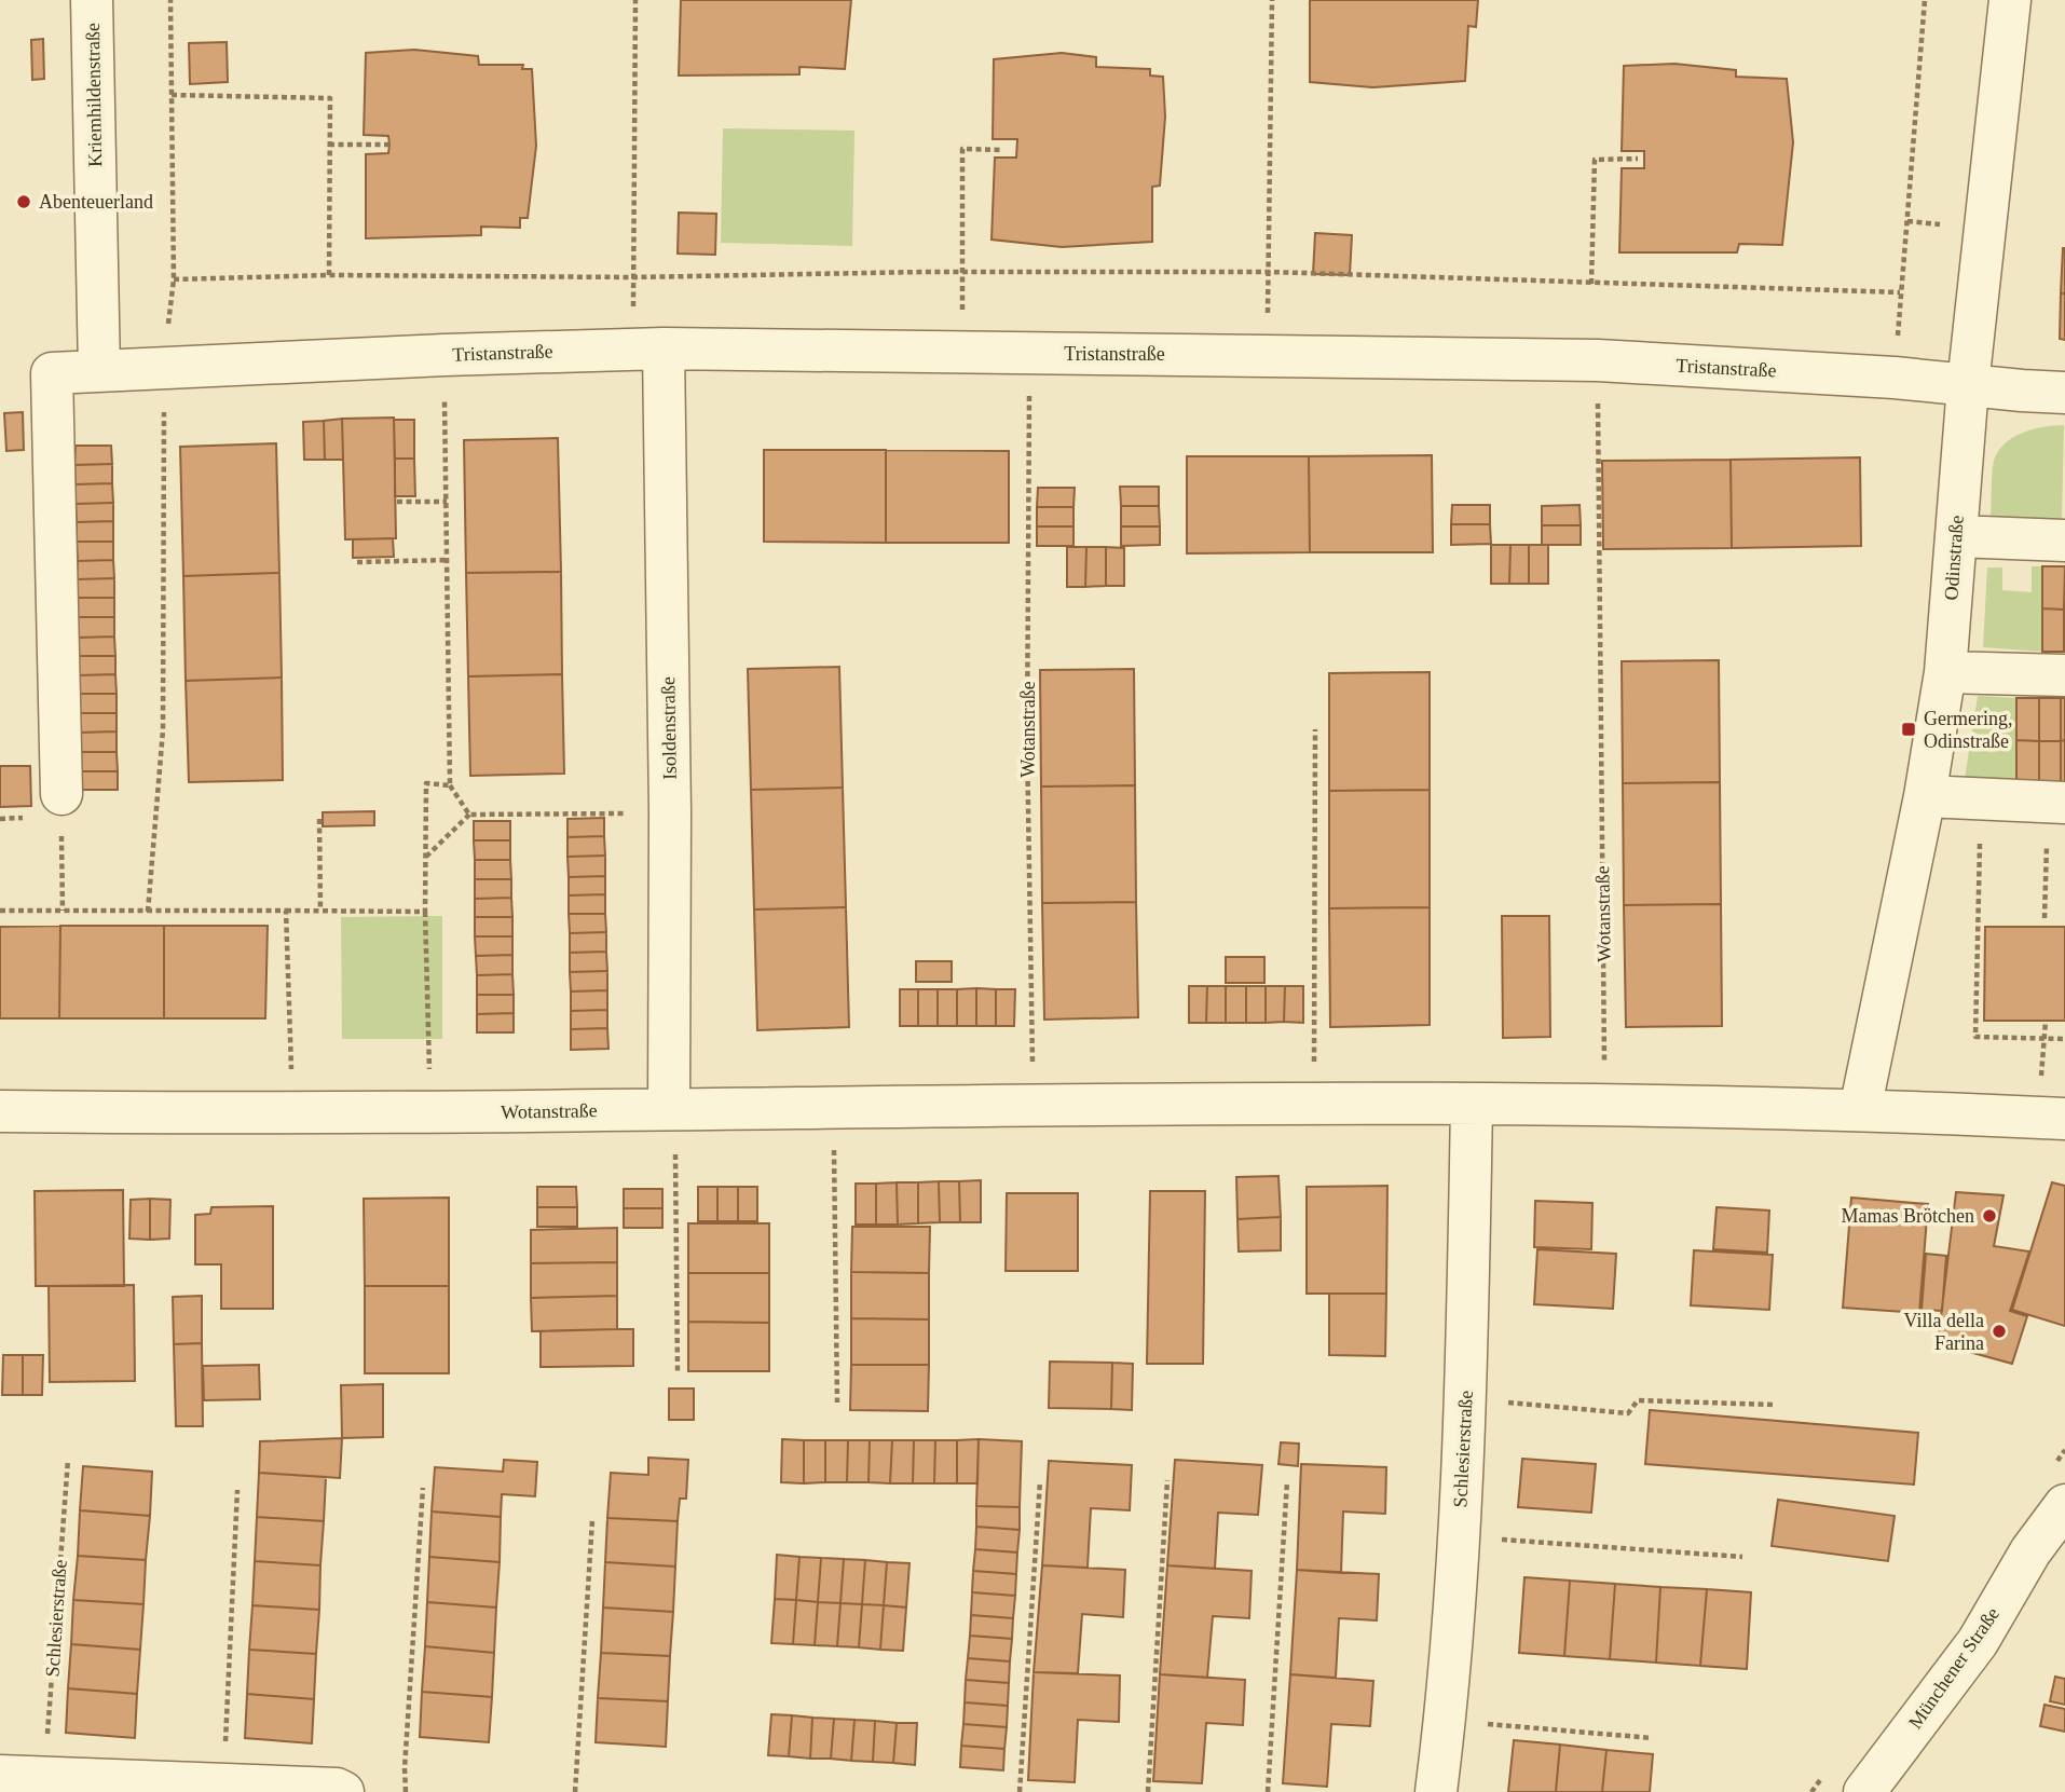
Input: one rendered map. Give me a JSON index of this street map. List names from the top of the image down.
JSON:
{
  "streets": {
    "street": [
      "Kriemhildenstraße",
      "Tristanstraße",
      "Odinstraße",
      "Isoldenstraße",
      "Wotanstraße",
      "Schlesierstraße",
      "Münchener Straße"
    ]
  },
  "crossings": [
    ["Kriemhildenstraße", "Tristanstraße"],
    ["Tristanstraße", "Odinstraße"],
    ["Tristanstraße", "Isoldenstraße"],
    ["Tristanstraße", "Wotanstraße"],
    ["Odinstraße", "Wotanstraße"],
    ["Isoldenstraße", "Wotanstraße"],
    ["Wotanstraße", "Schlesierstraße"]
  ],
  "places": {
    "other": ["Abenteuerland", "Mamas Brötchen", "Villa della Farina"],
    "transit": ["Germering, Odinstraße"]
  }
}
